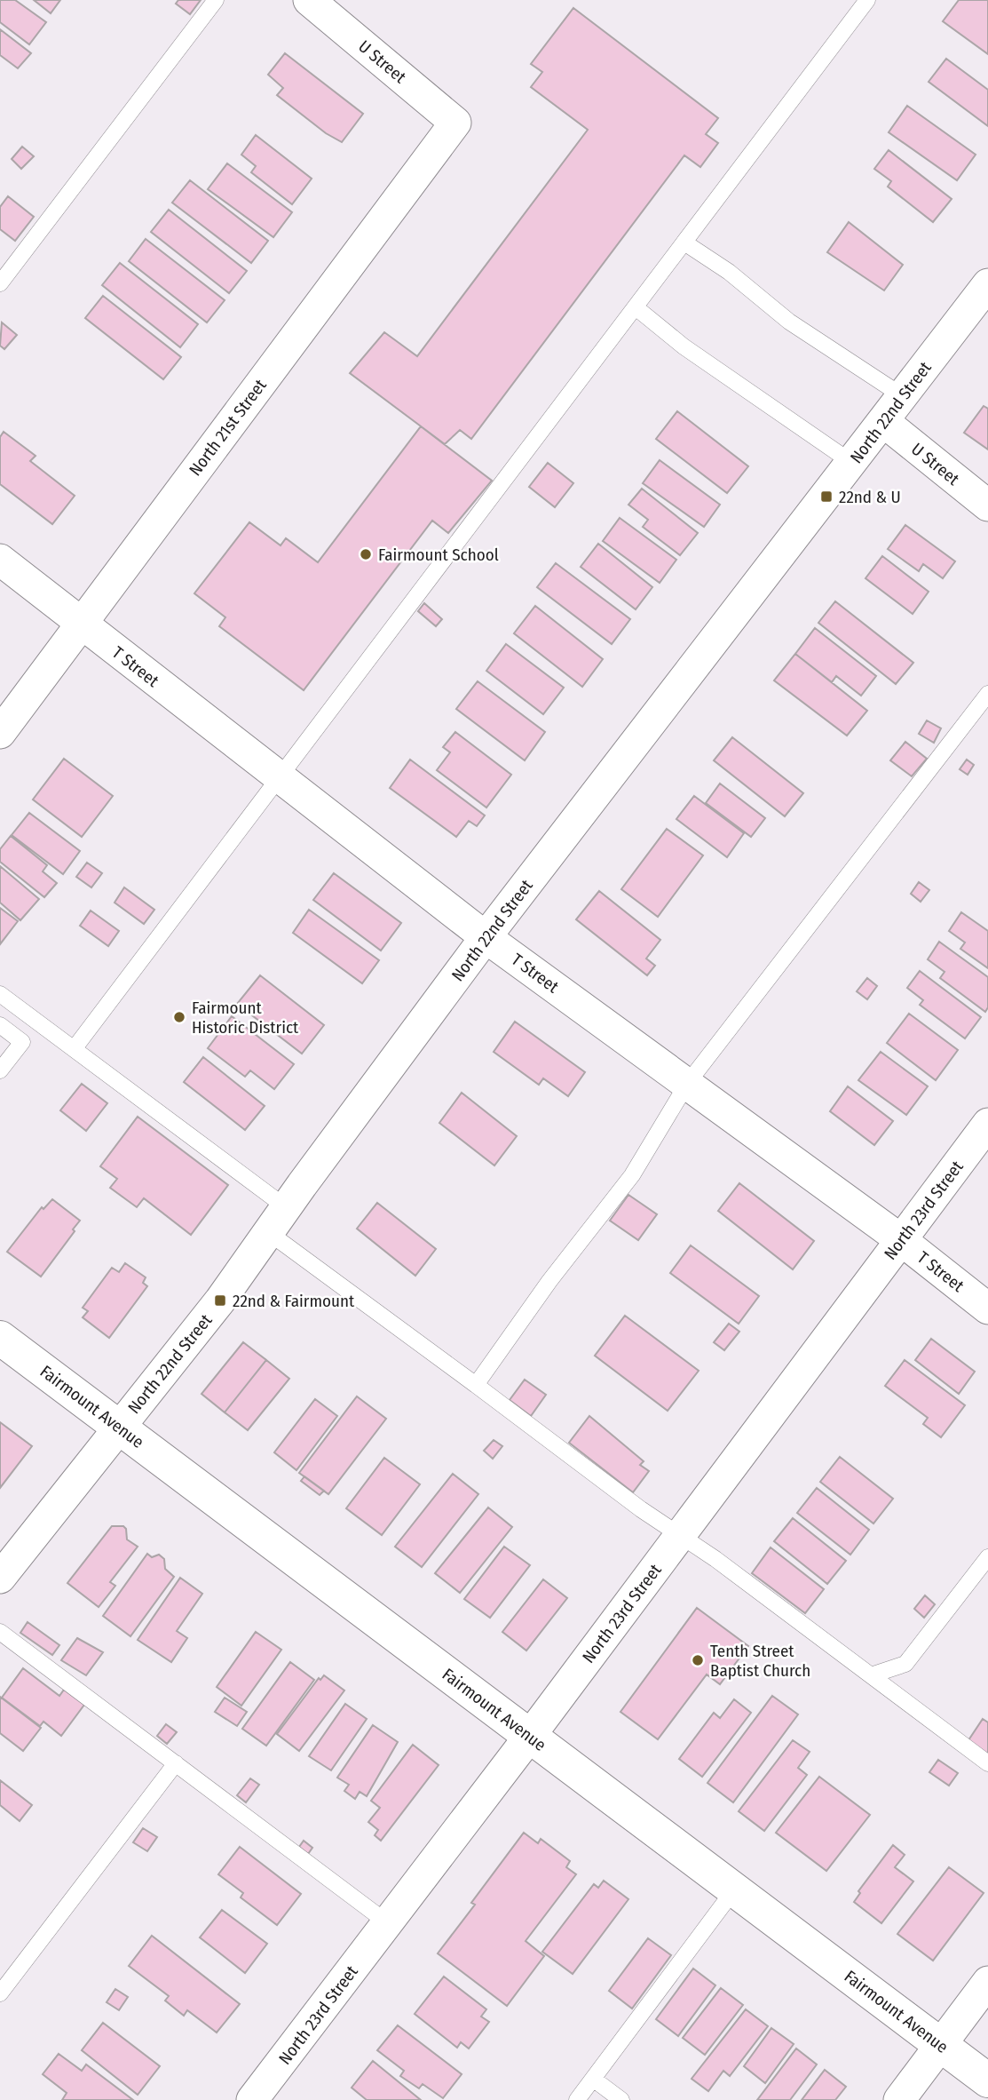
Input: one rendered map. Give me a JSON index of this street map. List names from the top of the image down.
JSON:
{
  "streets": {
    "main road": ["Fairmount Avenue"],
    "street": [
      "U Street",
      "North 22nd Street",
      "North 21st Street",
      "T Street",
      "North 23rd Street"
    ]
  },
  "crossings": [
    ["U Street", "North 22nd Street"],
    ["U Street", "North 21st Street"],
    ["North 22nd Street", "T Street"],
    ["North 22nd Street", "Fairmount Avenue"],
    ["North 21st Street", "T Street"],
    ["T Street", "North 23rd Street"],
    ["North 23rd Street", "Fairmount Avenue"]
  ],
  "places": {
    "transit": ["22nd & U", "22nd & Fairmount"],
    "other": ["Fairmount School", "Fairmount Historic District", "Tenth Street Baptist Church"]
  }
}
